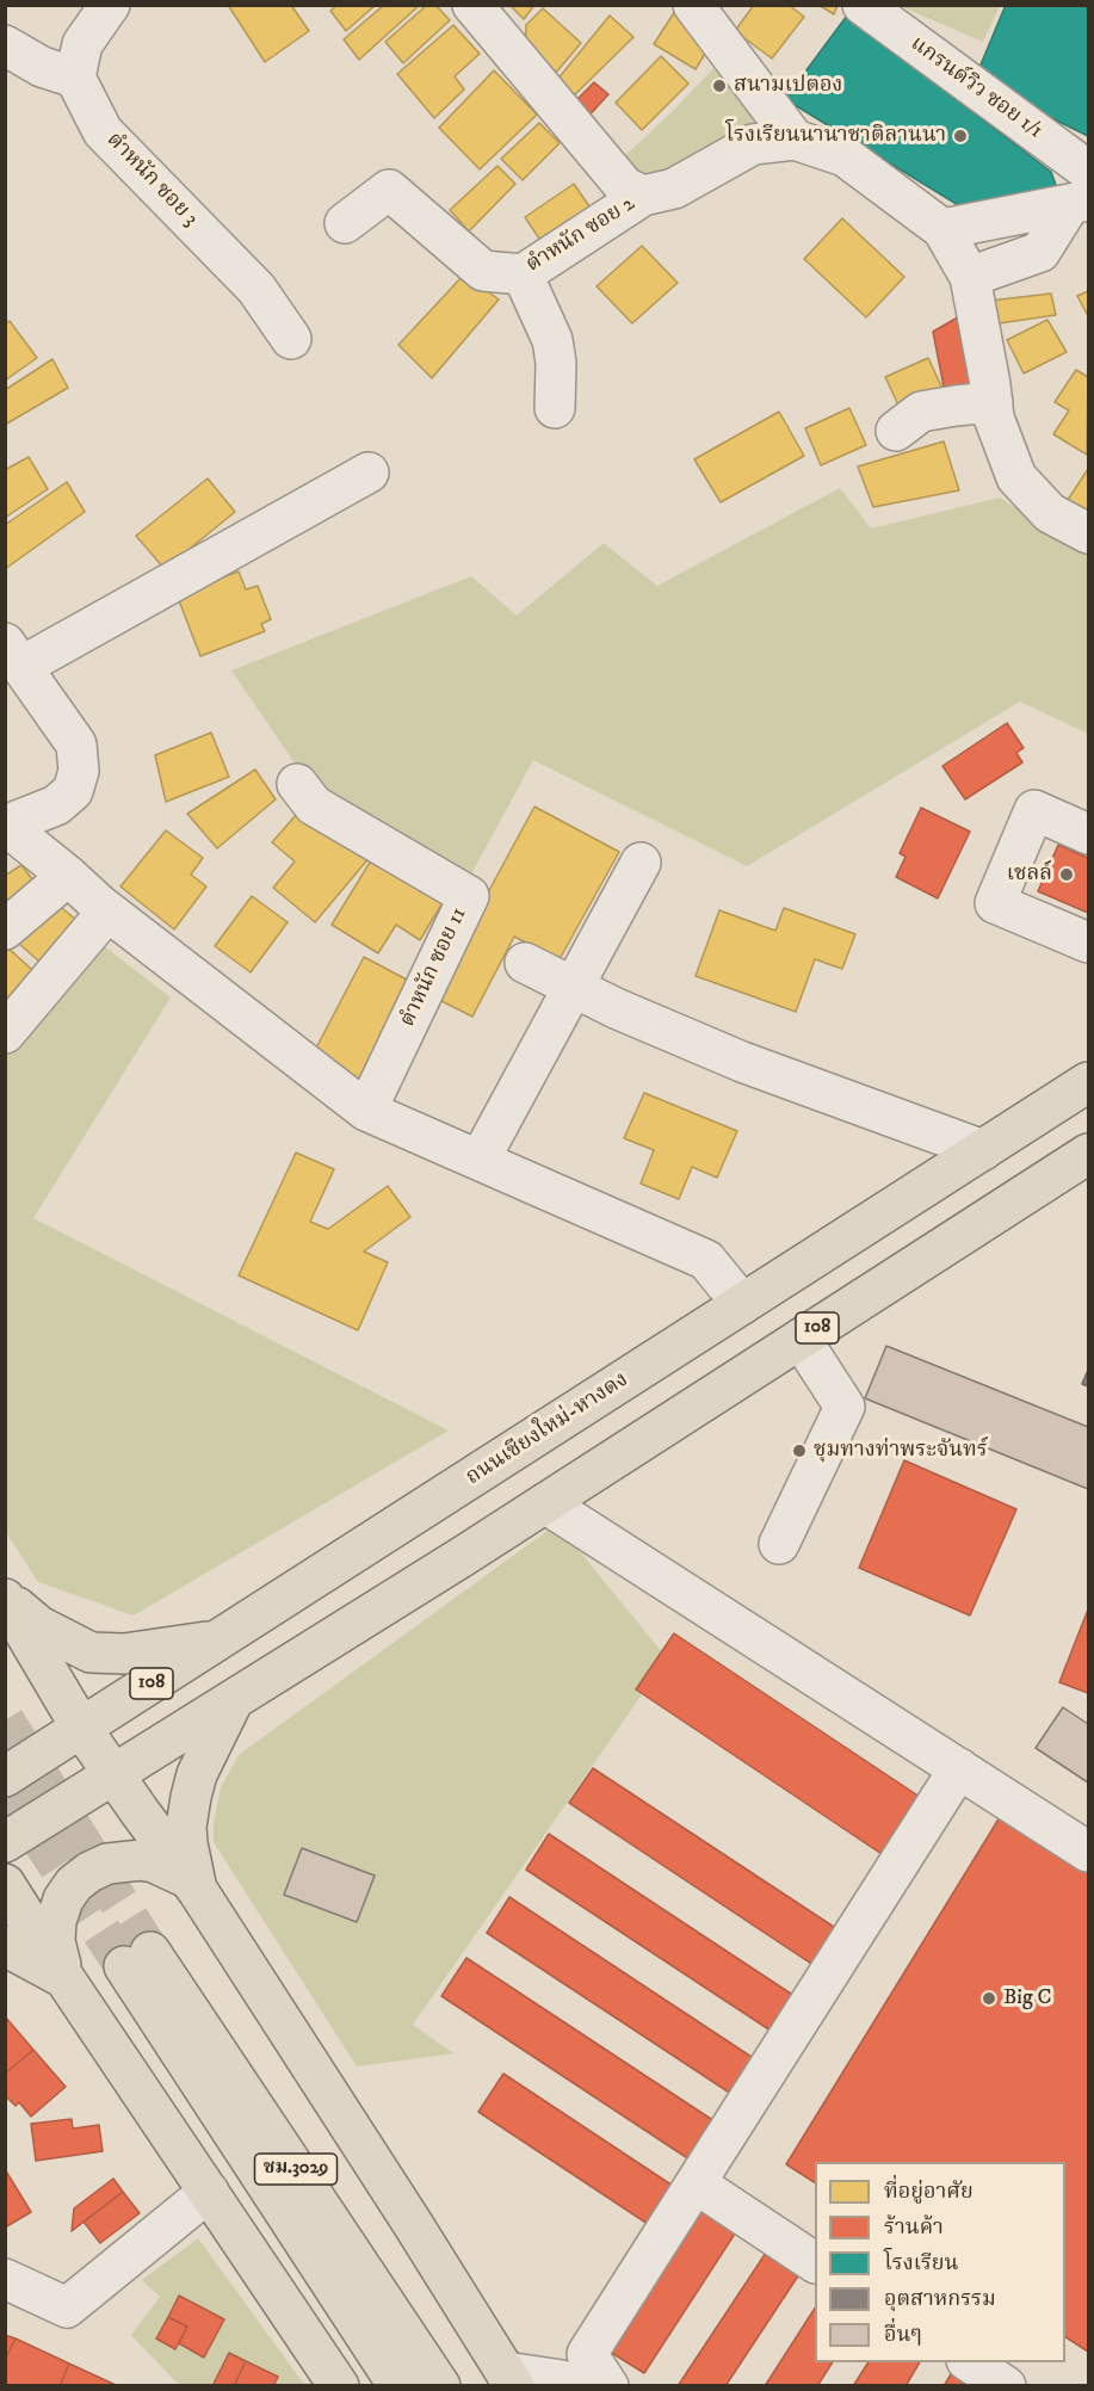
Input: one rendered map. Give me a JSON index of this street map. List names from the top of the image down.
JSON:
{
  "streets": {
    "main road": ["108", "ถนนเชียงใหม่-หางดง", "ชม.3029"],
    "street": [
      "แกรนด์วิว ซอย 1/1",
      "ตำหนัก ซอย 3",
      "ตำหนัก ซอย 2",
      "ตำหนัก ซอย 11"
    ]
  },
  "places": [
    "สนามเปตอง",
    "โรงเรียนนานาชาติลานนา",
    "เชลล์",
    "ชุมทางท่าพระจันทร์",
    "Big C"
  ],
  "legend": [
    "ที่อยู่อาศัย",
    "ร้านค้า",
    "โรงเรียน",
    "อุตสาหกรรม",
    "อื่นๆ"
  ]
}
